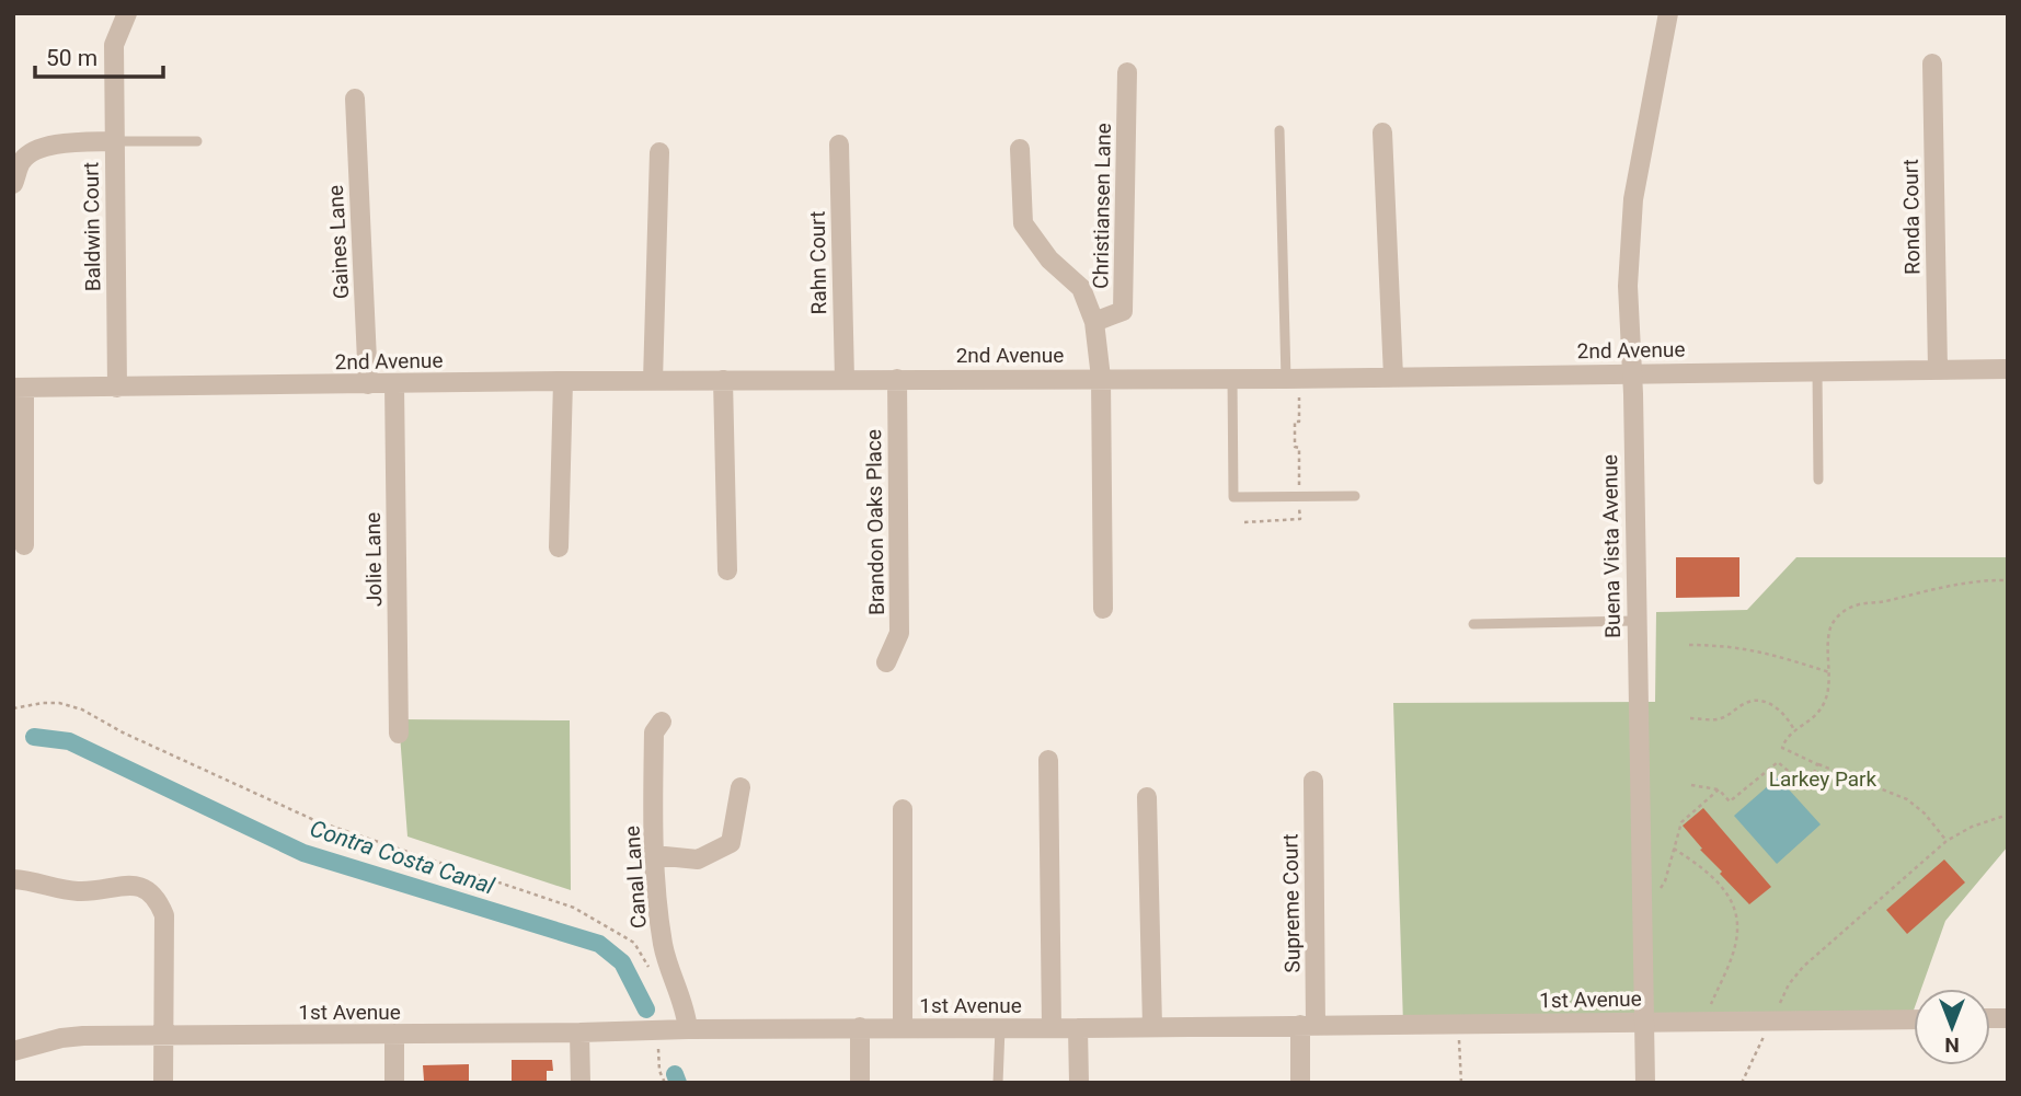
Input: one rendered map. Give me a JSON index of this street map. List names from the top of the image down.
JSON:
{
  "streets": {
    "street": [
      "Christiansen Lane",
      "Ronda Court",
      "Baldwin Court",
      "Gaines Lane",
      "Rahn Court",
      "2nd Avenue",
      "Brandon Oaks Place",
      "Buena Vista Avenue",
      "Jolie Lane",
      "Canal Lane",
      "Supreme Court",
      "1st Avenue"
    ]
  },
  "crossings": [
    ["Ronda Court", "2nd Avenue"],
    ["Baldwin Court", "2nd Avenue"],
    ["Gaines Lane", "2nd Avenue"],
    ["Rahn Court", "2nd Avenue"],
    ["2nd Avenue", "Brandon Oaks Place"],
    ["2nd Avenue", "Buena Vista Avenue"],
    ["2nd Avenue", "Jolie Lane"],
    ["Buena Vista Avenue", "1st Avenue"],
    ["Canal Lane", "1st Avenue"],
    ["Supreme Court", "1st Avenue"]
  ],
  "water": ["Contra Costa Canal"],
  "parks": ["Larkey Park"],
  "scale_bar": "50 m",
  "north": "bottom"
}
